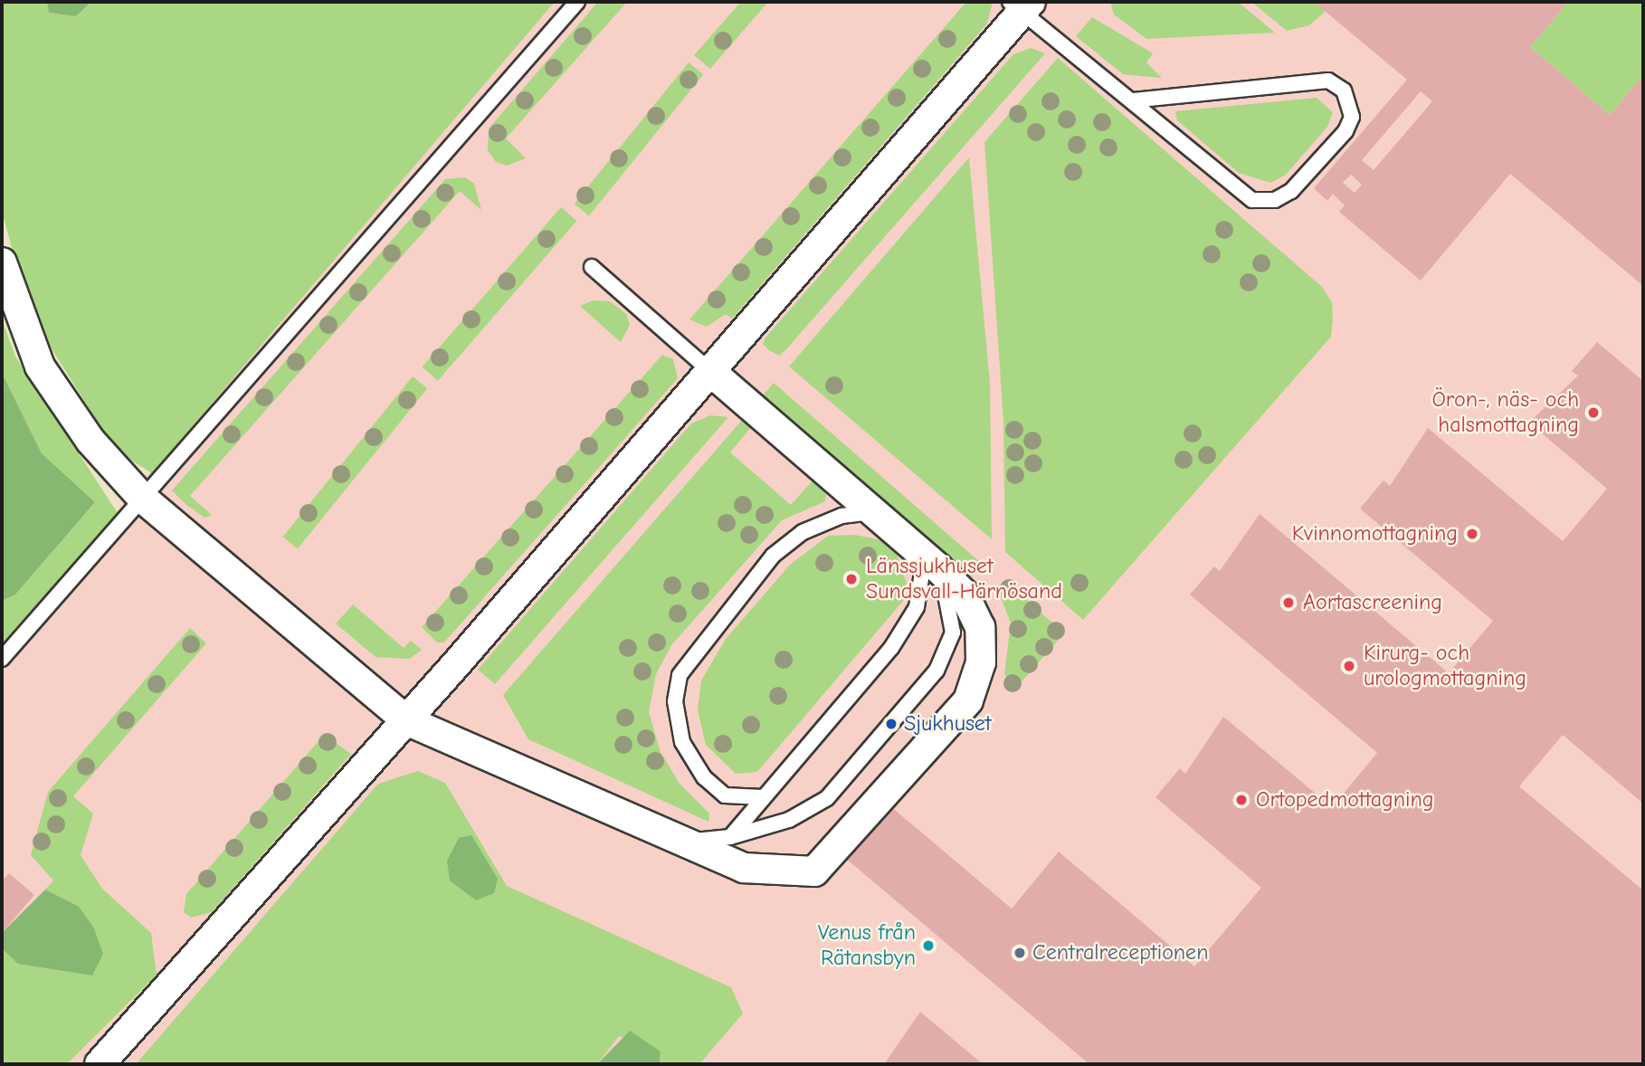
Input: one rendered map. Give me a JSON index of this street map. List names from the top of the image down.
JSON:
{
  "places": [
    "Öron-, näs- och halsmottagning",
    "Kvinnomottagning",
    "Länssjukhuset Sundsvall-Härnösand",
    "Aortascreening",
    "Kirurg- och urologmottagning",
    "Sjukhuset",
    "Ortopedmottagning",
    "Venus från Rätansbyn",
    "Centralreceptionen"
  ]
}
